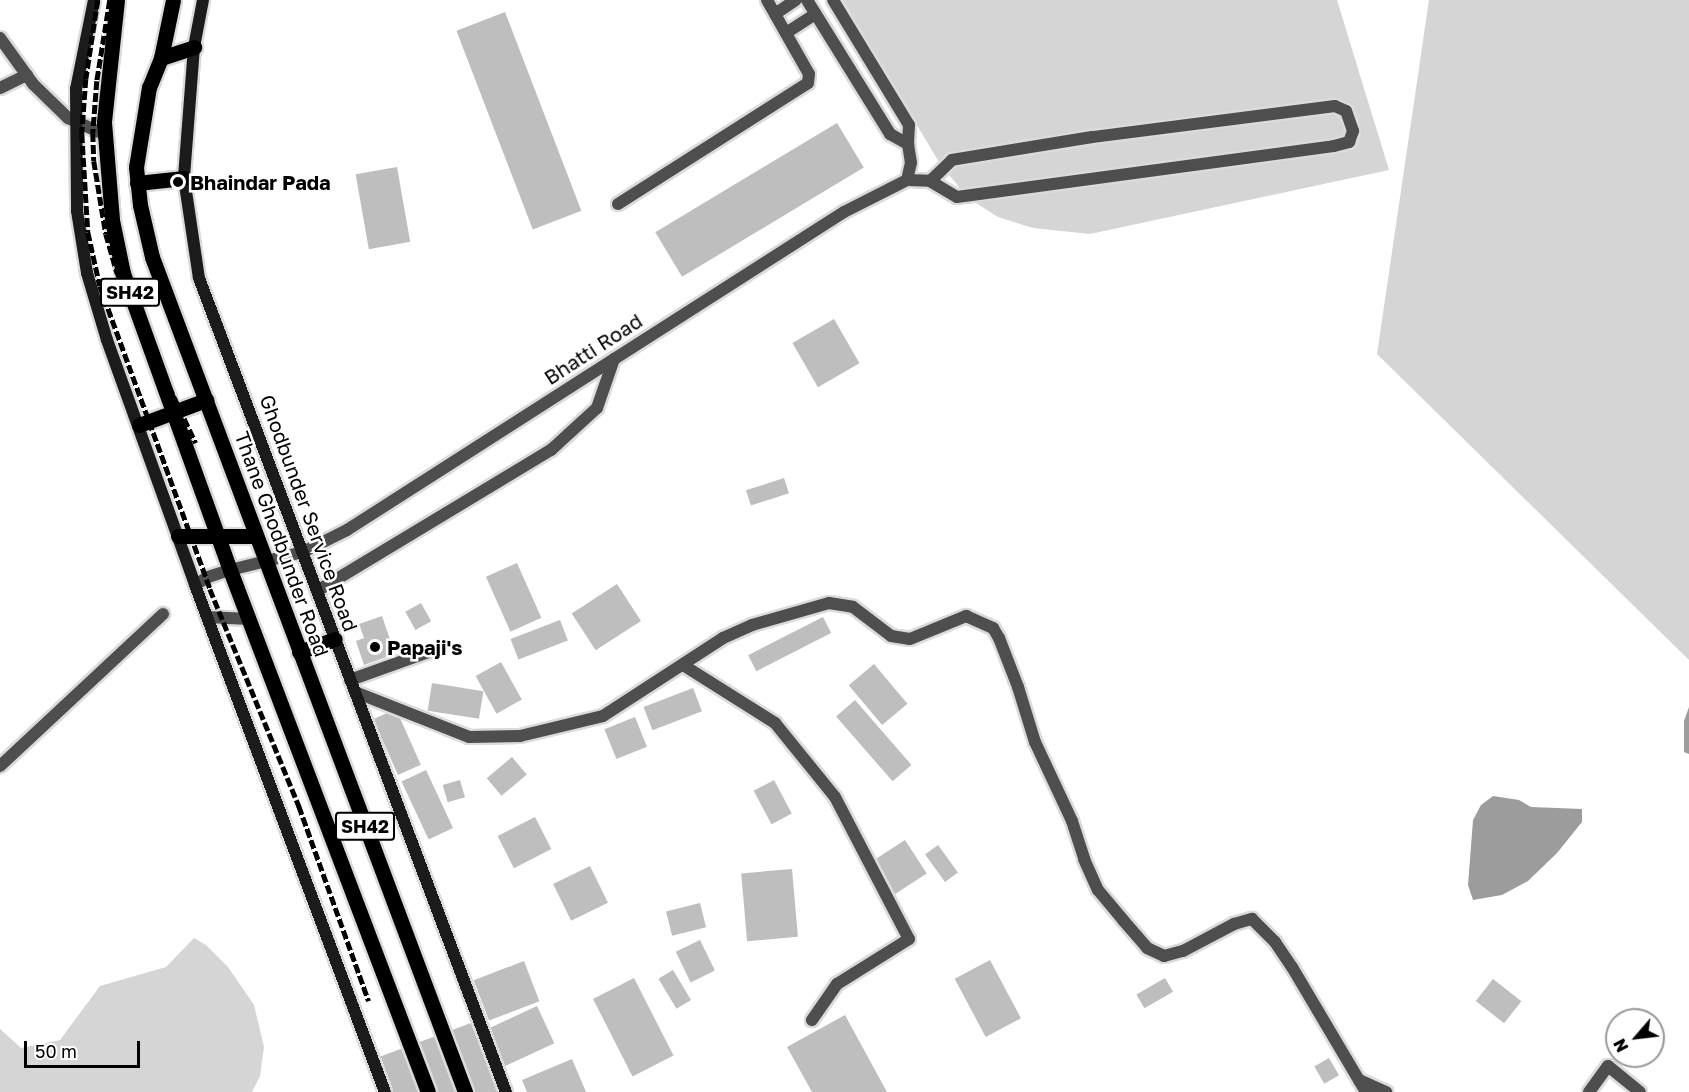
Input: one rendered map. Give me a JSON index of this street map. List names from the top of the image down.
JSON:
{
  "streets": {
    "main road": ["SH42", "Thane Ghodbunder Road"],
    "street": ["Bhatti Road", "Ghodbunder Service Road"]
  },
  "crossings": [
    ["SH42", "Bhatti Road"],
    ["Bhatti Road", "Ghodbunder Service Road"],
    ["Bhatti Road", "Thane Ghodbunder Road"]
  ],
  "places": ["Bhaindar Pada", "Papaji's"],
  "scale_bar": "50 m",
  "north": "bottom left"
}
